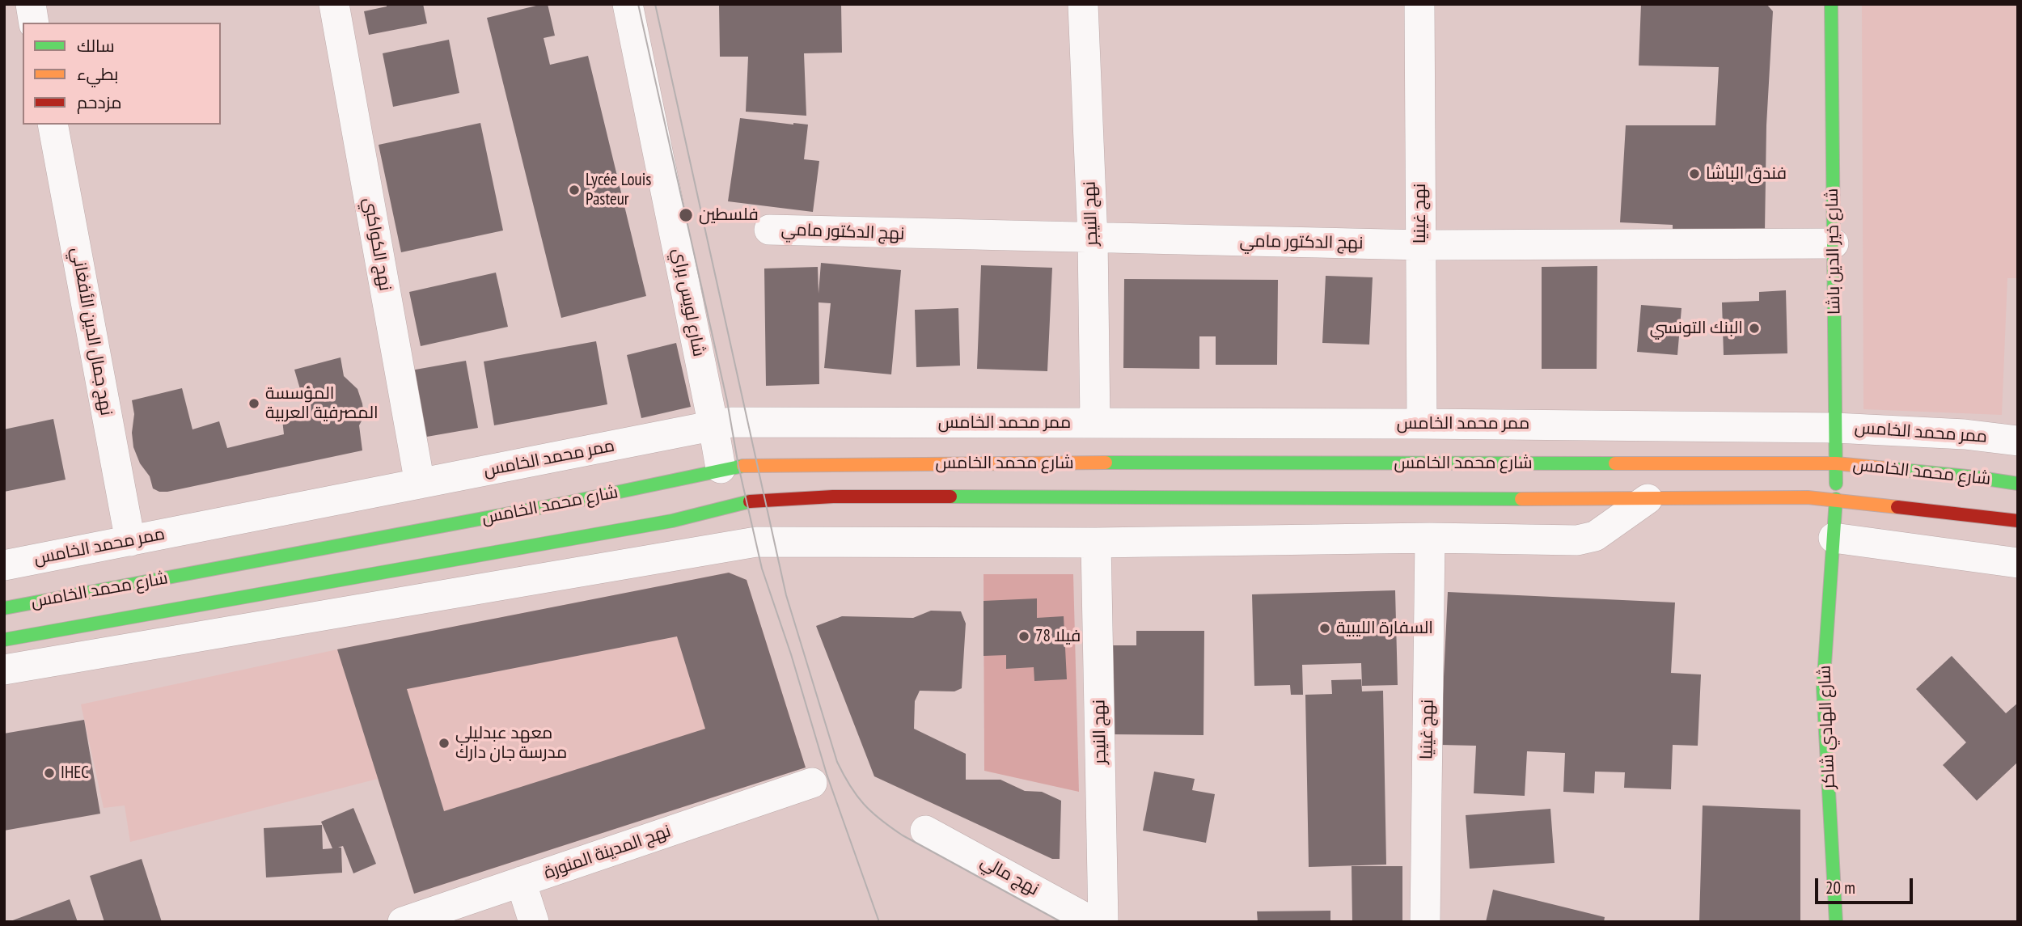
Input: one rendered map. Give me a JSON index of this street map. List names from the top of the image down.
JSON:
{
  "streets": {
    "main road": ["شارع خير الدين باشا", "شارع محمد الخامس", "شارع الهادي شاكر"],
    "street": [
      "نهج النيجر",
      "نهج غينيا",
      "نهج الدكتور مامي",
      "نهج الكواكبي",
      "شارع لويس براي",
      "نهج جمال الدين الأفغاني",
      "ممر محمد الخامس",
      "نهج المدينة المنورة",
      "نهج مالي"
    ]
  },
  "crossings": [
    ["نهج النيجر", "نهج الدكتور مامي"],
    ["نهج النيجر", "ممر محمد الخامس"],
    ["نهج غينيا", "نهج الدكتور مامي"],
    ["نهج غينيا", "ممر محمد الخامس"],
    ["نهج الدكتور مامي", "شارع خير الدين باشا"],
    ["نهج الكواكبي", "ممر محمد الخامس"],
    ["شارع خير الدين باشا", "ممر محمد الخامس"],
    ["شارع خير الدين باشا", "شارع محمد الخامس"],
    ["شارع خير الدين باشا", "شارع الهادي شاكر"],
    ["شارع لويس براي", "ممر محمد الخامس"],
    ["شارع لويس براي", "شارع محمد الخامس"],
    ["نهج جمال الدين الأفغاني", "ممر محمد الخامس"],
    ["شارع محمد الخامس", "شارع الهادي شاكر"]
  ],
  "places": [
    "فندق الباشا",
    "Lycée Louis Pasteur",
    "فلسطين",
    "البنك التونسي",
    "المؤسسة المصرفية العربية",
    "السفارة الليبية",
    "فيلا 78",
    "معهد عبدليلي مدرسة جان دارك",
    "IHEC"
  ],
  "legend": ["سالك", "بطيء", "مزدحم"],
  "scale_bar": "20 m"
}
